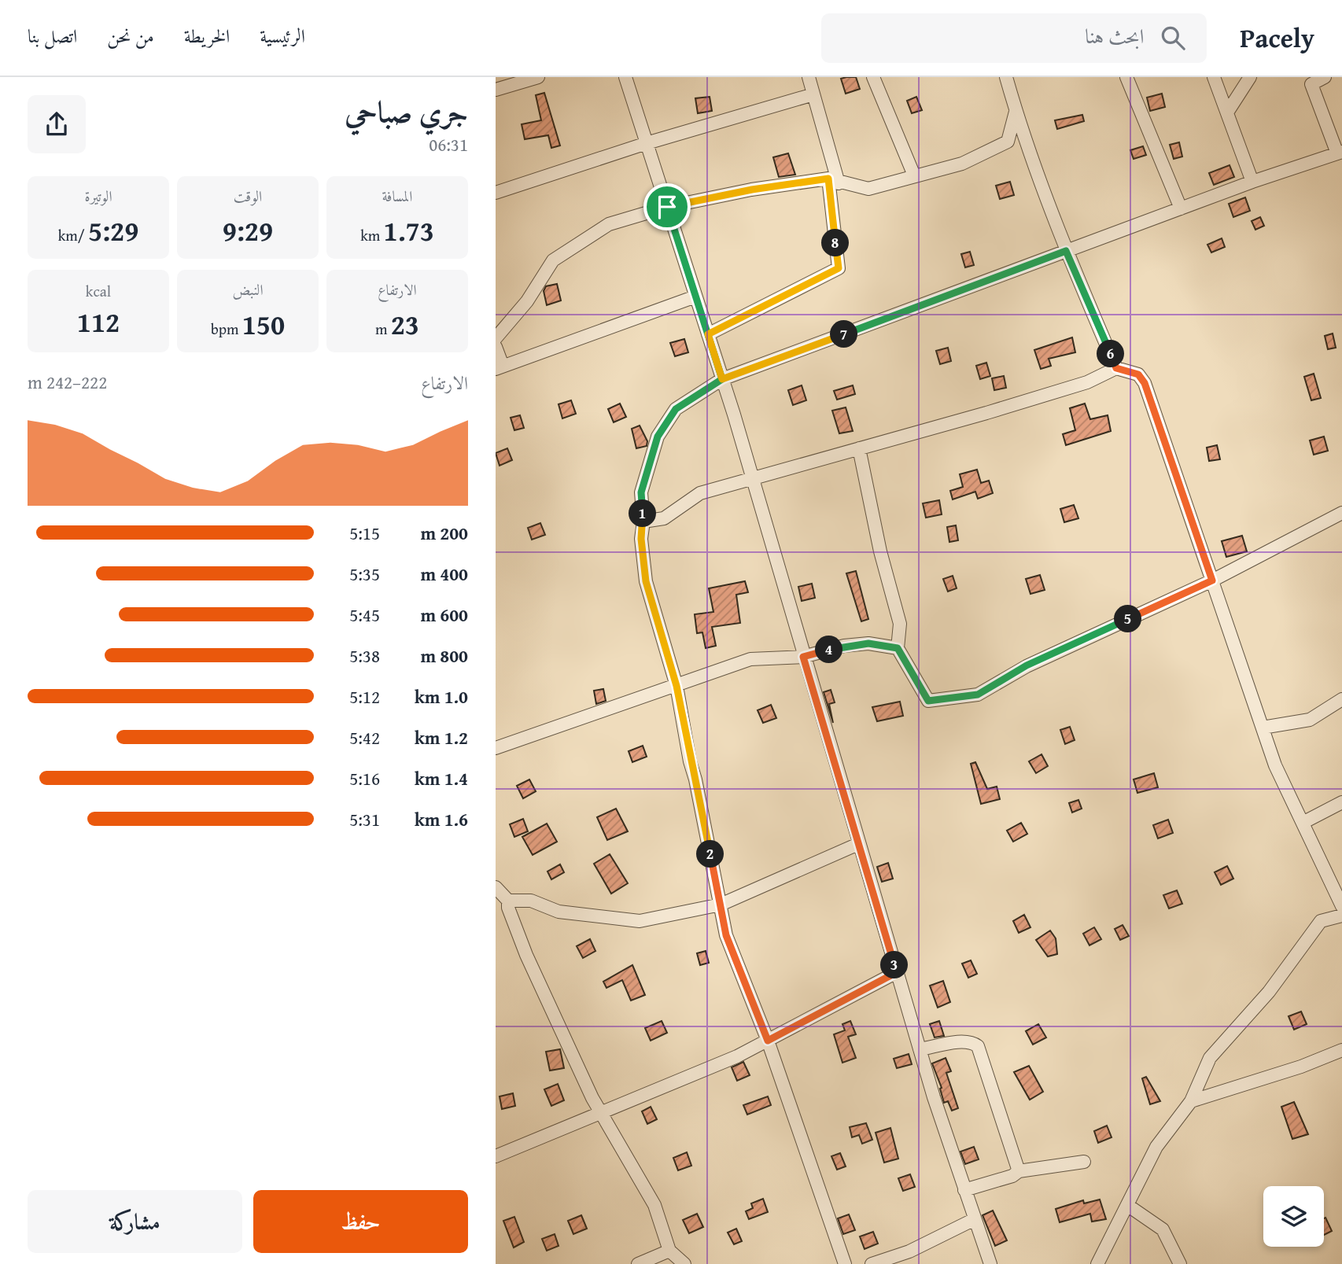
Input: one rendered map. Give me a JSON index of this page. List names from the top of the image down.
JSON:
{
  "page": {
    "header": "Pacely",
    "search": "ابحث هنا",
    "nav": [
      "الرئيسية",
      "الخريطة",
      "من نحن",
      "اتصل بنا"
    ],
    "heading": ["جري صباحي", "06:31"],
    "stats": [
      ["المسافة", "1.73 km"],
      ["الوقت", "9:29"],
      ["الوتيرة", "5:29 /km"],
      ["الارتفاع", "23 m"],
      ["النبض", "150 bpm"],
      ["kcal", "112"]
    ],
    "pins": [
      "8",
      "7",
      "6",
      "1",
      "5",
      "4",
      "2",
      "3"
    ],
    "chart": ["الارتفاع", "222–242 m"],
    "list": [
      {
        "name": "200 m",
        "note": "5:15"
      },
      {
        "name": "400 m",
        "note": "5:35"
      },
      {
        "name": "600 m",
        "note": "5:45"
      },
      {
        "name": "800 m",
        "note": "5:38"
      },
      {
        "name": "1.0 km",
        "note": "5:12"
      },
      {
        "name": "1.2 km",
        "note": "5:42"
      },
      {
        "name": "1.4 km",
        "note": "5:16"
      },
      {
        "name": "1.6 km",
        "note": "5:31"
      }
    ],
    "buttons": ["حفظ", "مشاركة"]
  }
}
